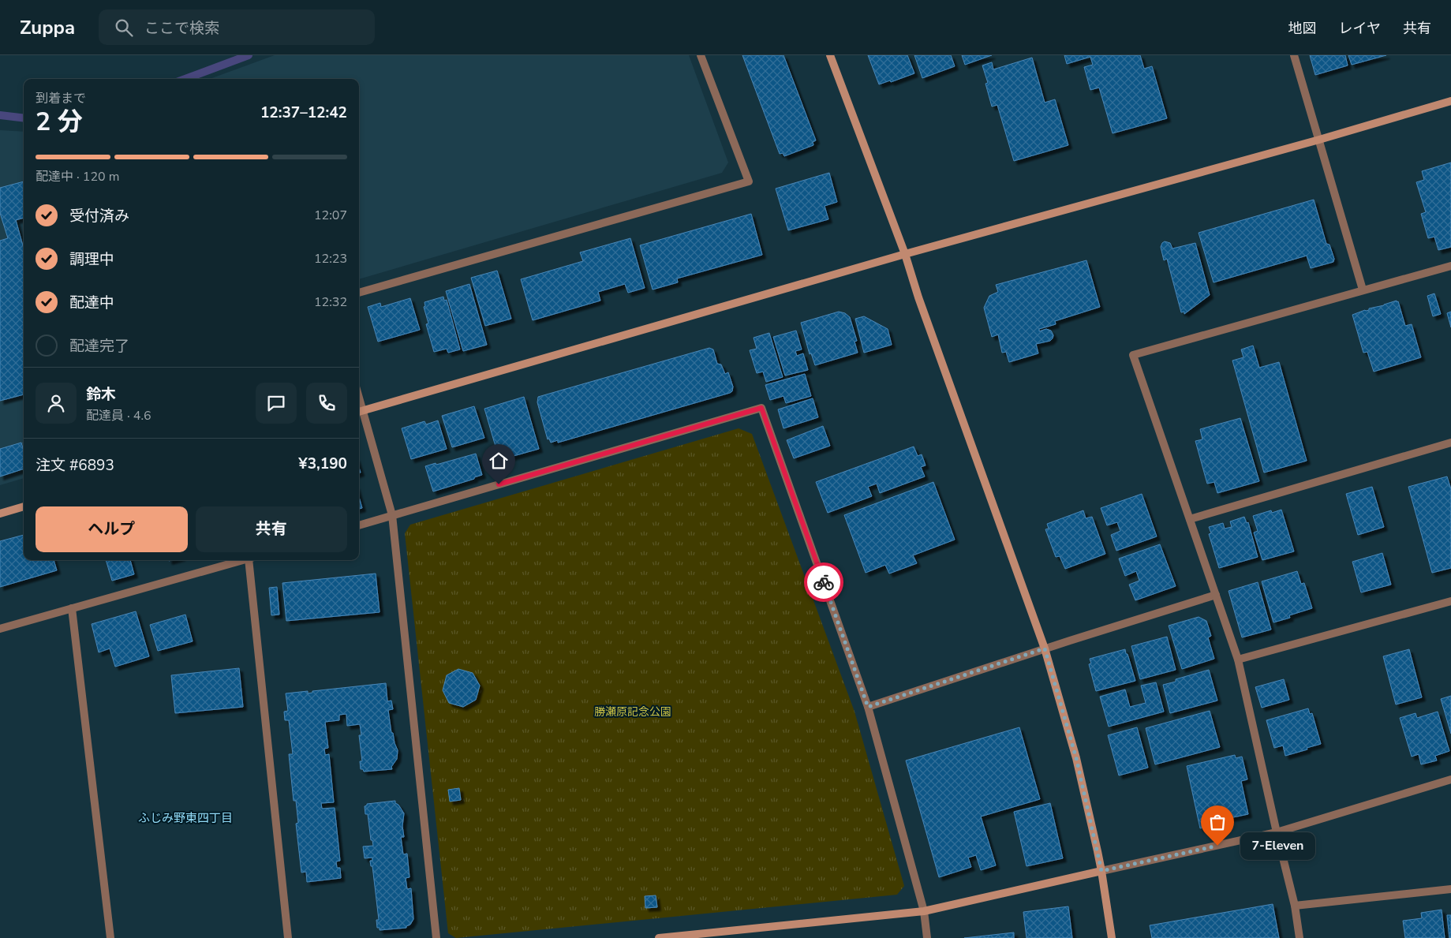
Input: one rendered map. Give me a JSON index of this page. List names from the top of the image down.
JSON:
{
  "districts": ["ふじみ野東四丁目"],
  "parks": ["勝瀬原記念公園"],
  "places": ["7-Eleven"],
  "page": {
    "header": "Zuppa",
    "search": "ここで検索",
    "nav": ["地図", "レイヤ", "共有"],
    "heading": ["2 分", "到着まで", "12:37–12:42"],
    "panel": [
      "鈴木",
      "配達員 · 4.6",
      "注文 #6893",
      "¥3,190"
    ],
    "bar": "配達中 · 120 m",
    "list": [
      ["受付済み", "12:07"],
      ["調理中", "12:23"],
      ["配達中", "12:32"],
      "配達完了"
    ],
    "buttons": ["ヘルプ", "共有"],
    "bubble": "7-Eleven"
  }
}
